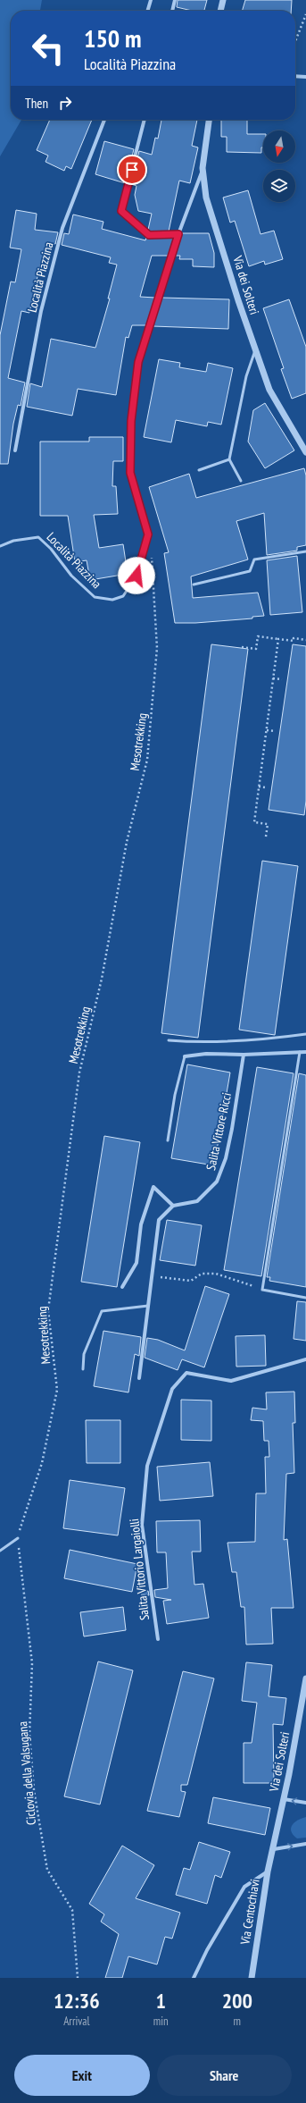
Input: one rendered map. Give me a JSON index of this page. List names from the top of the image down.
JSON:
{
  "streets": {
    "street": [
      "Località Piazzina",
      "Via dei Solteri",
      "Salita Vittore Ricci",
      "Salita Vittorio Largaiolli",
      "Via Centochiavi"
    ],
    "path": ["Mesotrekking", "Ciclovia della Valsugana"]
  },
  "crossings": [
    ["Località Piazzina", "Mesotrekking"],
    ["Via dei Solteri", "Via Centochiavi"],
    ["Mesotrekking", "Ciclovia della Valsugana"]
  ],
  "north": "bottom",
  "page": {
    "turn": ["150 m", "Località Piazzina"],
    "then": "Then",
    "eta": [
      "12:36",
      "Arrival",
      "1",
      "min",
      "200",
      "m"
    ],
    "buttons": ["Exit", "Share"]
  }
}
